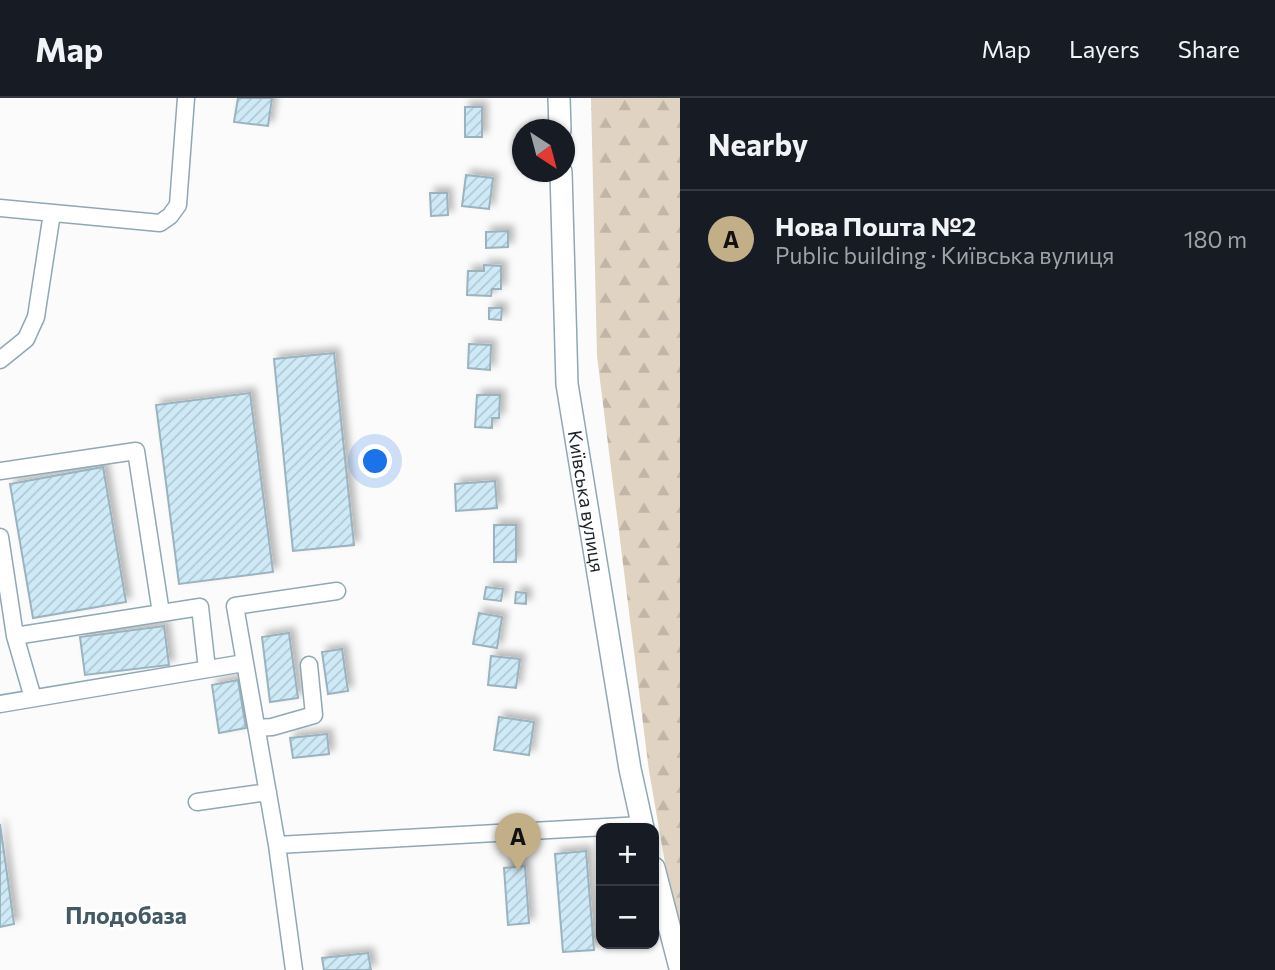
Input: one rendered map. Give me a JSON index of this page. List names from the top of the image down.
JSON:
{
  "streets": {
    "main road": ["Київська вулиця"]
  },
  "districts": ["Плодобаза"],
  "north": "bottom right",
  "page": {
    "header": "Map",
    "nav": ["Map", "Layers", "Share"],
    "heading": "Nearby",
    "list": [
      {
        "mark": "A",
        "name": "Нова Пошта №2",
        "note": "Public building · Київська вулиця",
        "value": "180 m"
      }
    ],
    "pins": "A",
    "map_buttons": ["+", "−"]
  }
}
